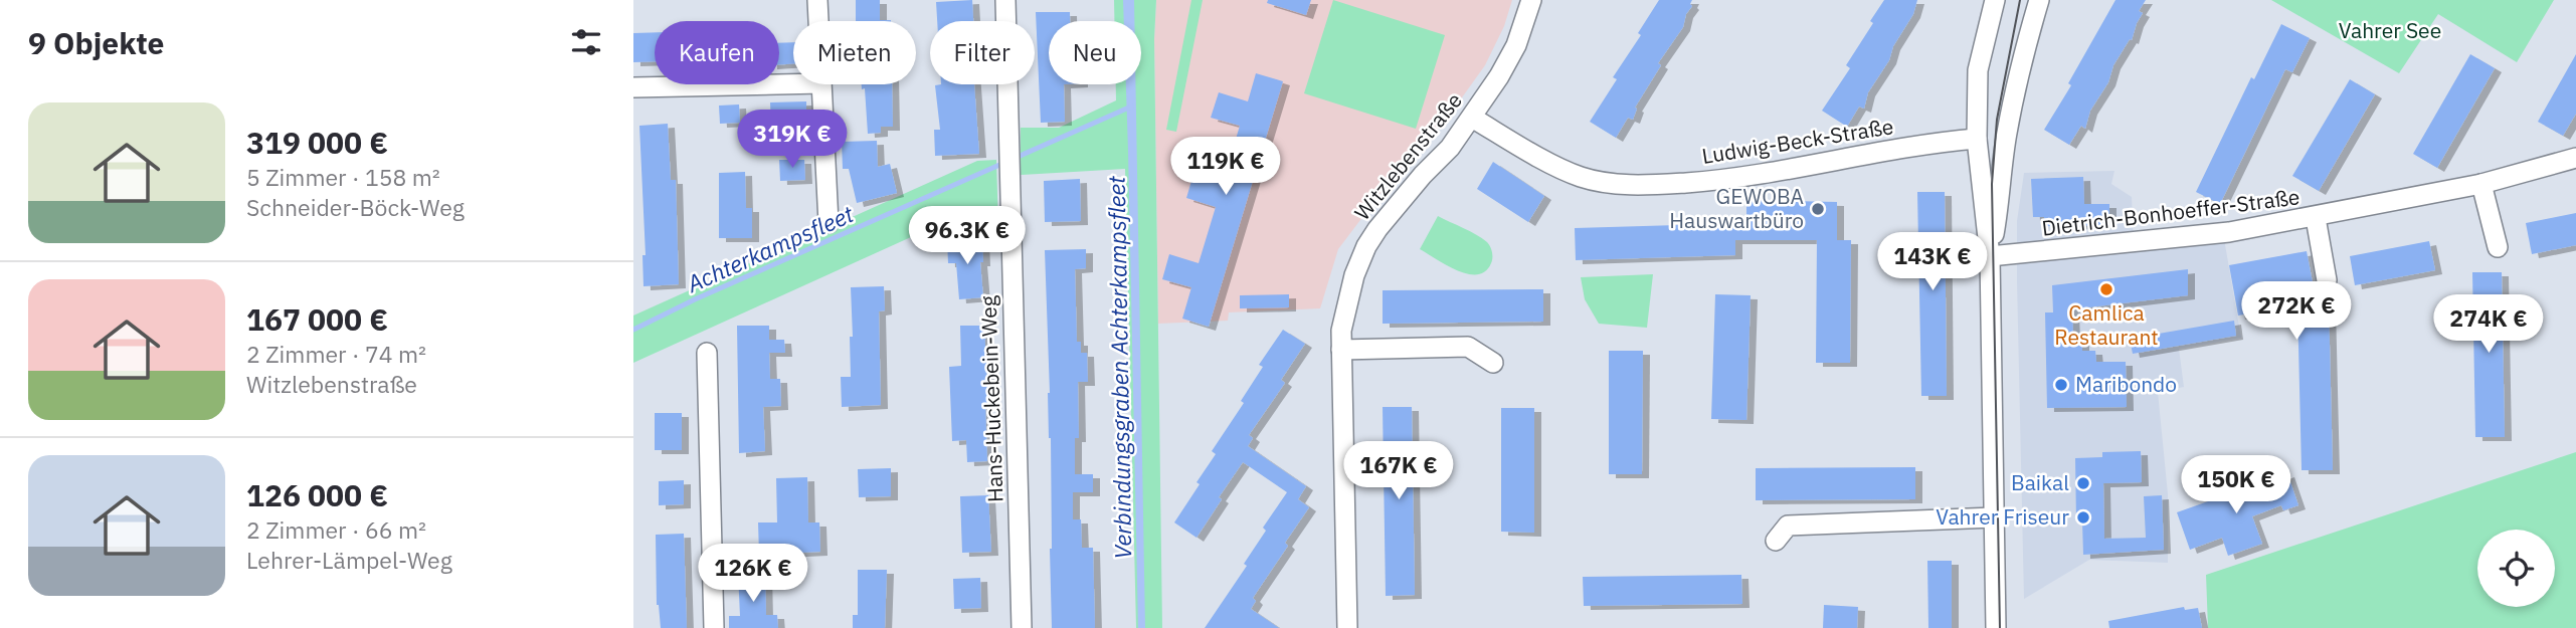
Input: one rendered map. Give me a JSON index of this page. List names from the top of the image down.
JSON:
{
  "streets": {
    "street": [
      "Ludwig-Beck-Straße",
      "Witzlebenstraße",
      "Dietrich-Bonhoeffer-Straße",
      "Hans-Huckebein-Weg"
    ]
  },
  "crossings": [
    ["Ludwig-Beck-Straße", "Witzlebenstraße"]
  ],
  "water": ["Achterkampsfleet", "Verbindungsgraben Achterkampsfleet"],
  "parks": ["Vahrer See"],
  "places": [
    "GEWOBA Hauswartbüro",
    "Camlica Restaurant",
    "Maribondo",
    "Baikal",
    "Vahrer Friseur"
  ],
  "page": {
    "heading": "9 Objekte",
    "chip": [
      "Kaufen",
      "Mieten",
      "Filter",
      "Neu"
    ],
    "list": [
      {
        "name": "319 000 €",
        "note": "5 Zimmer · 158 m² · Schneider-Böck-Weg"
      },
      {
        "name": "167 000 €",
        "note": "2 Zimmer · 74 m² · Witzlebenstraße"
      },
      {
        "name": "126 000 €",
        "note": "2 Zimmer · 66 m² · Lehrer-Lämpel-Weg"
      }
    ],
    "price": [
      "319K €",
      "119K €",
      "96.3K €",
      "143K €",
      "272K €",
      "274K €",
      "167K €",
      "150K €",
      "126K €"
    ]
  }
}
